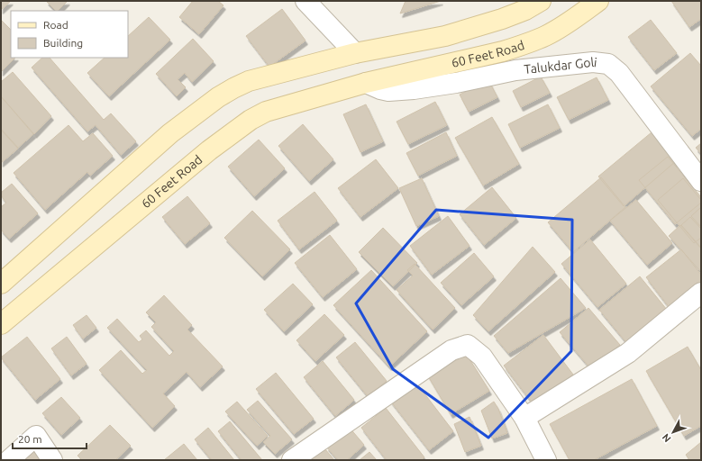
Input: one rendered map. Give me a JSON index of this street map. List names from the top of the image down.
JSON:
{
  "streets": {
    "street": ["60 Feet Road", "Talukdar Goli"]
  },
  "crossings": [
    ["60 Feet Road", "Talukdar Goli"]
  ],
  "legend": ["Road", "Building"],
  "scale_bar": "20 m",
  "north": "bottom left"
}
